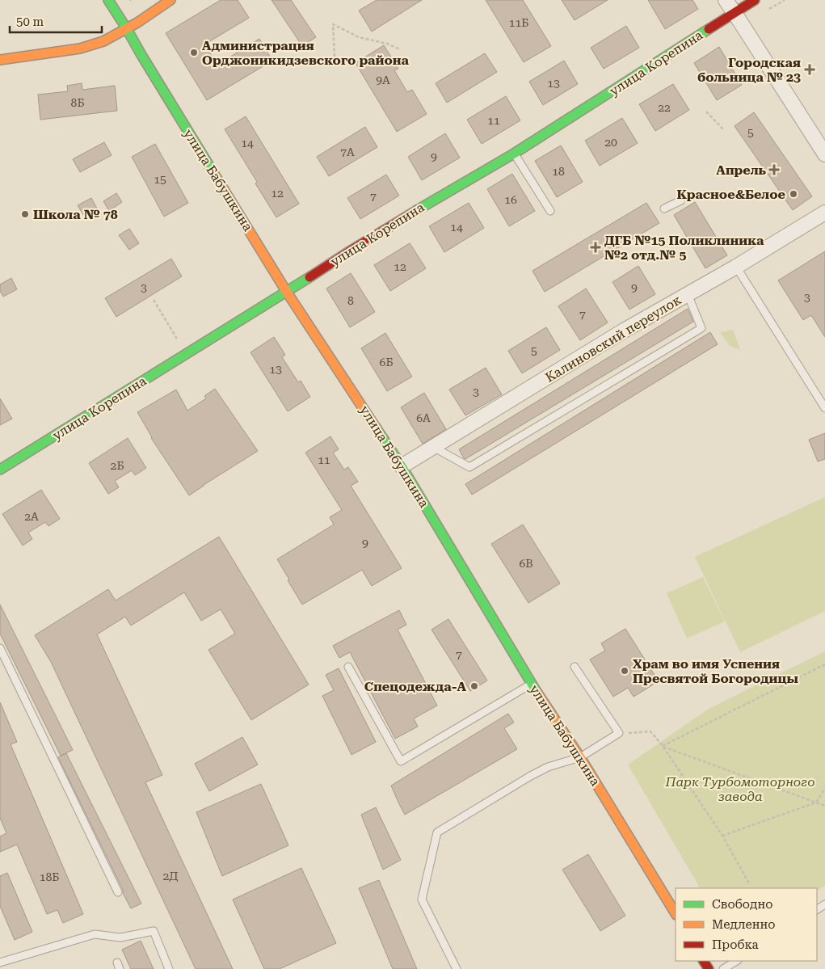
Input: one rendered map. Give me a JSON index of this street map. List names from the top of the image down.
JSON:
{
  "streets": {
    "street": ["улица Корепина", "улица Бабушкина", "Калиновский переулок"]
  },
  "crossings": [
    ["улица Корепина", "улица Бабушкина"],
    ["улица Бабушкина", "Калиновский переулок"]
  ],
  "parks": ["Парк Турбомоторного завода"],
  "places": {
    "other": [
      "Администрация Орджоникидзевского района",
      "Красное&Белое",
      "Школа № 78",
      "Храм во имя Успения Пресвятой Богородицы",
      "Спецодежда-А"
    ],
    "health": ["Городская больница № 23", "Апрель", "ДГБ №15 Поликлиника №2 отд.№ 5"]
  },
  "house_numbers": [
    "11Б",
    "9А",
    "13",
    "8Б",
    "22",
    "11",
    "5",
    "20",
    "14",
    "7А",
    "9",
    "18",
    "15",
    "12",
    "7",
    "16",
    "14",
    "12",
    "3",
    "9",
    "3",
    "8",
    "7",
    "5",
    "6Б",
    "13",
    "3",
    "6А",
    "11",
    "2Б",
    "2А",
    "9",
    "6В",
    "7",
    "2Д",
    "18Б"
  ],
  "legend": ["Свободно", "Медленно", "Пробка"],
  "scale_bar": "50 m"
}
